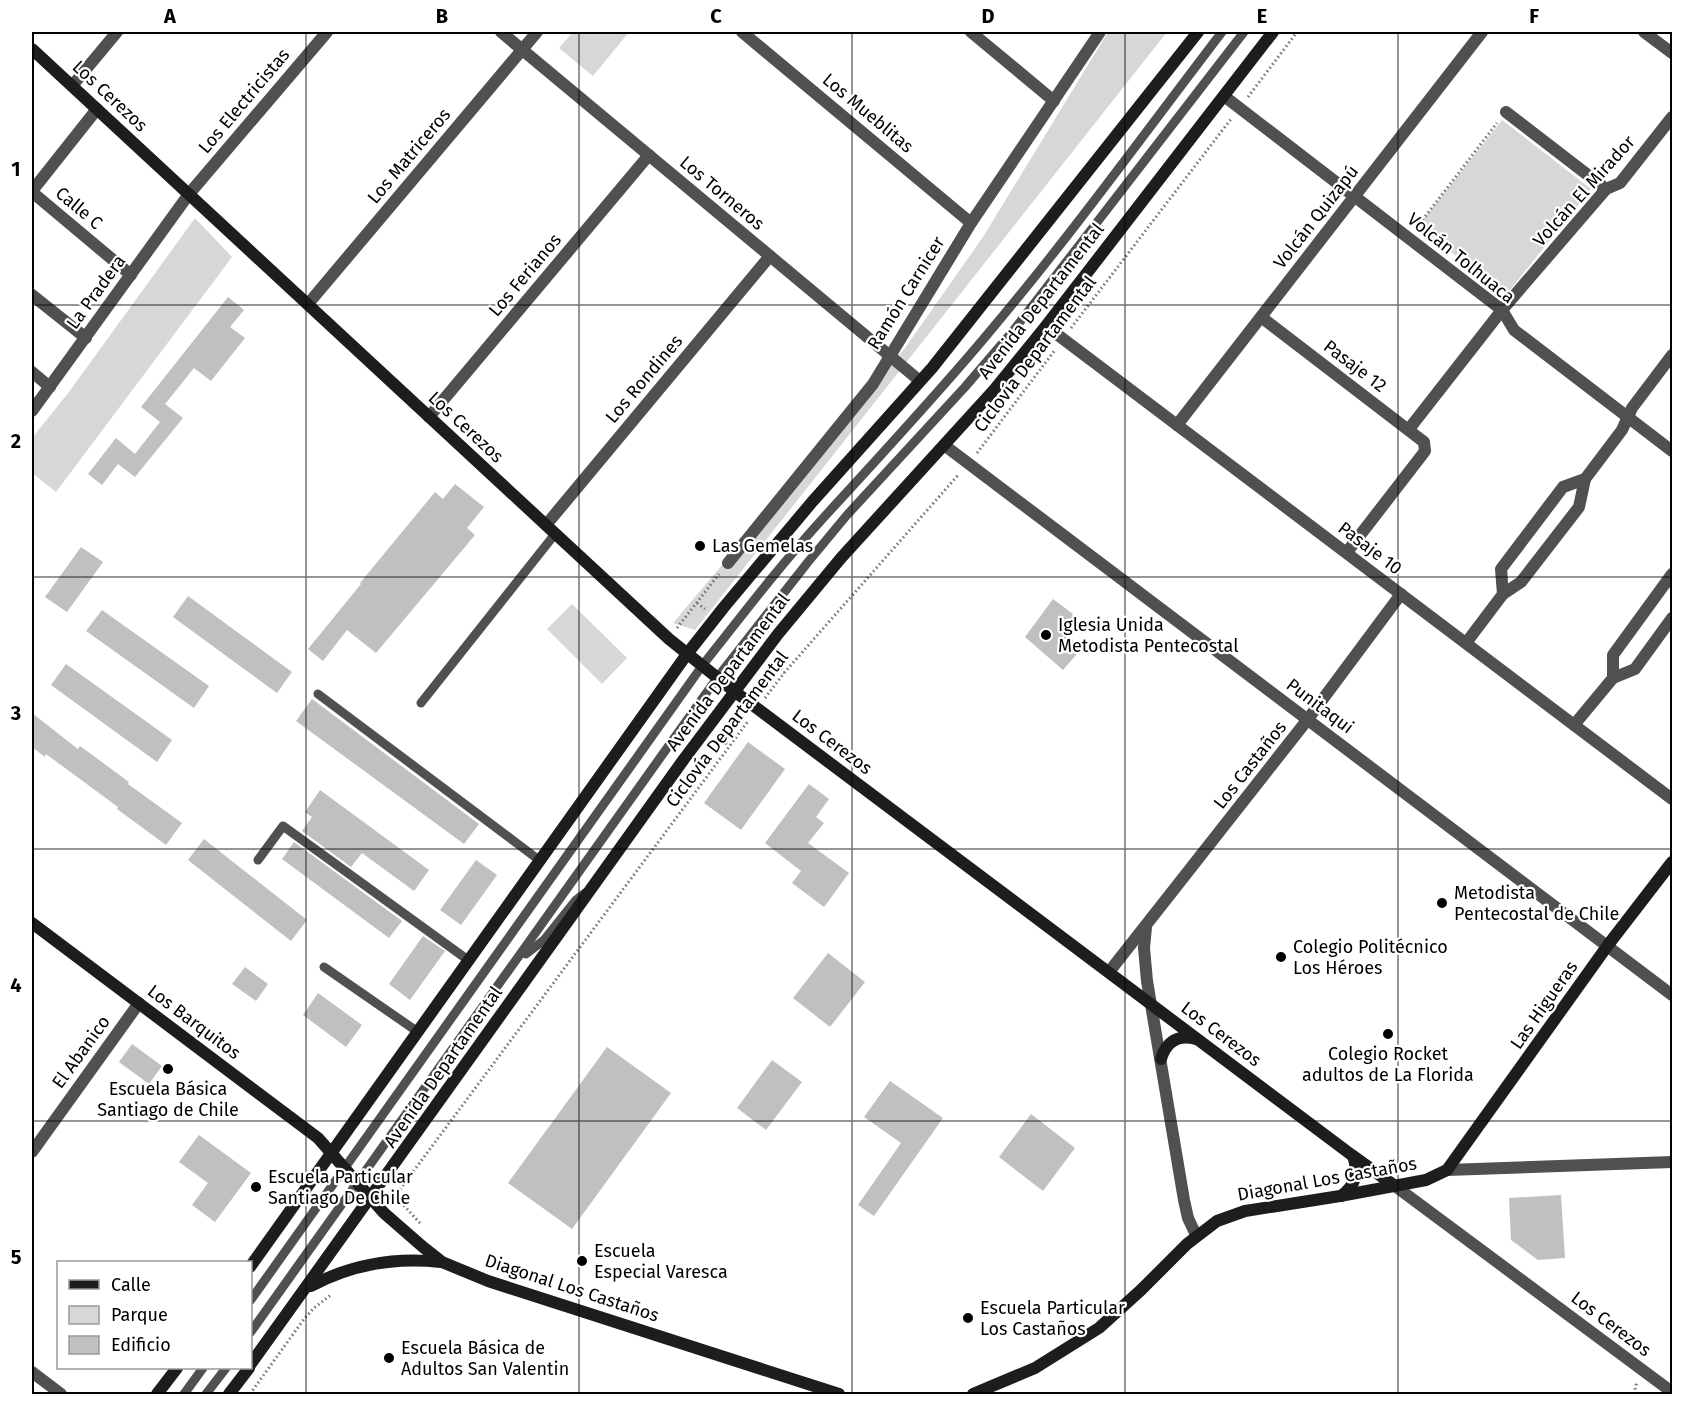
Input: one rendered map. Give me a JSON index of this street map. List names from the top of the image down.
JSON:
{
  "streets": {
    "street": [
      "Los Cerezos",
      "Los Electricistas",
      "Los Mueblitas",
      "Los Matriceros",
      "Volcán El Mirador",
      "Los Torneros",
      "Calle C",
      "Volcán Quizapú",
      "Volcán Tolhuaca",
      "Los Ferianos",
      "La Pradera",
      "Ramón Carnicer",
      "Avenida Departamental",
      "Pasaje 12",
      "Los Rondines",
      "Pasaje 10",
      "Punitaqui",
      "Los Castaños",
      "Las Higueras",
      "Los Barquitos",
      "El Abanico",
      "Diagonal Los Castaños"
    ],
    "path": ["Ciclovía Departamental"]
  },
  "crossings": [
    ["Los Cerezos", "Los Electricistas"],
    ["Los Cerezos", "Los Matriceros"],
    ["Los Cerezos", "Los Ferianos"],
    ["Los Cerezos", "La Pradera"],
    ["Los Cerezos", "Avenida Departamental"],
    ["Los Cerezos", "Ciclovía Departamental"],
    ["Los Cerezos", "Los Rondines"],
    ["Los Cerezos", "Los Castaños"],
    ["Los Cerezos", "Diagonal Los Castaños"],
    ["Los Electricistas", "La Pradera"],
    ["Los Mueblitas", "Ramón Carnicer"],
    ["Los Matriceros", "Los Torneros"],
    ["Volcán El Mirador", "Volcán Tolhuaca"],
    ["Volcán El Mirador", "Pasaje 12"],
    ["Los Torneros", "Los Ferianos"],
    ["Los Torneros", "Ramón Carnicer"],
    ["Los Torneros", "Los Rondines"],
    ["Calle C", "La Pradera"],
    ["Volcán Quizapú", "Volcán Tolhuaca"],
    ["Volcán Quizapú", "Pasaje 12"],
    ["Volcán Quizapú", "Pasaje 10"],
    ["Volcán Tolhuaca", "Avenida Departamental"],
    ["Volcán Tolhuaca", "Ciclovía Departamental"],
    ["Avenida Departamental", "Pasaje 10"],
    ["Avenida Departamental", "Punitaqui"],
    ["Avenida Departamental", "Diagonal Los Castaños"],
    ["Ciclovía Departamental", "Pasaje 10"],
    ["Ciclovía Departamental", "Punitaqui"],
    ["Pasaje 12", "Pasaje 10"],
    ["Pasaje 10", "Los Castaños"],
    ["Punitaqui", "Los Castaños"],
    ["Punitaqui", "Las Higueras"],
    ["Las Higueras", "Diagonal Los Castaños"],
    ["Los Barquitos", "El Abanico"],
    ["Los Barquitos", "Diagonal Los Castaños"]
  ],
  "places": [
    "Las Gemelas",
    "Iglesia Unida Metodista Pentecostal",
    "Metodista Pentecostal de Chile",
    "Colegio Politécnico Los Héroes",
    "Colegio Rocket adultos de La Florida",
    "Escuela Básica Santiago de Chile",
    "Escuela Particular Santiago De Chile",
    "Escuela Especial Varesca",
    "Escuela Particular Los Castaños",
    "Escuela Básica de Adultos San Valentin"
  ],
  "legend": ["Calle", "Parque", "Edificio"],
  "grid": {
    "columns": [
      "A",
      "B",
      "C",
      "D",
      "E",
      "F"
    ],
    "rows": [
      "1",
      "2",
      "3",
      "4",
      "5"
    ]
  }
}
